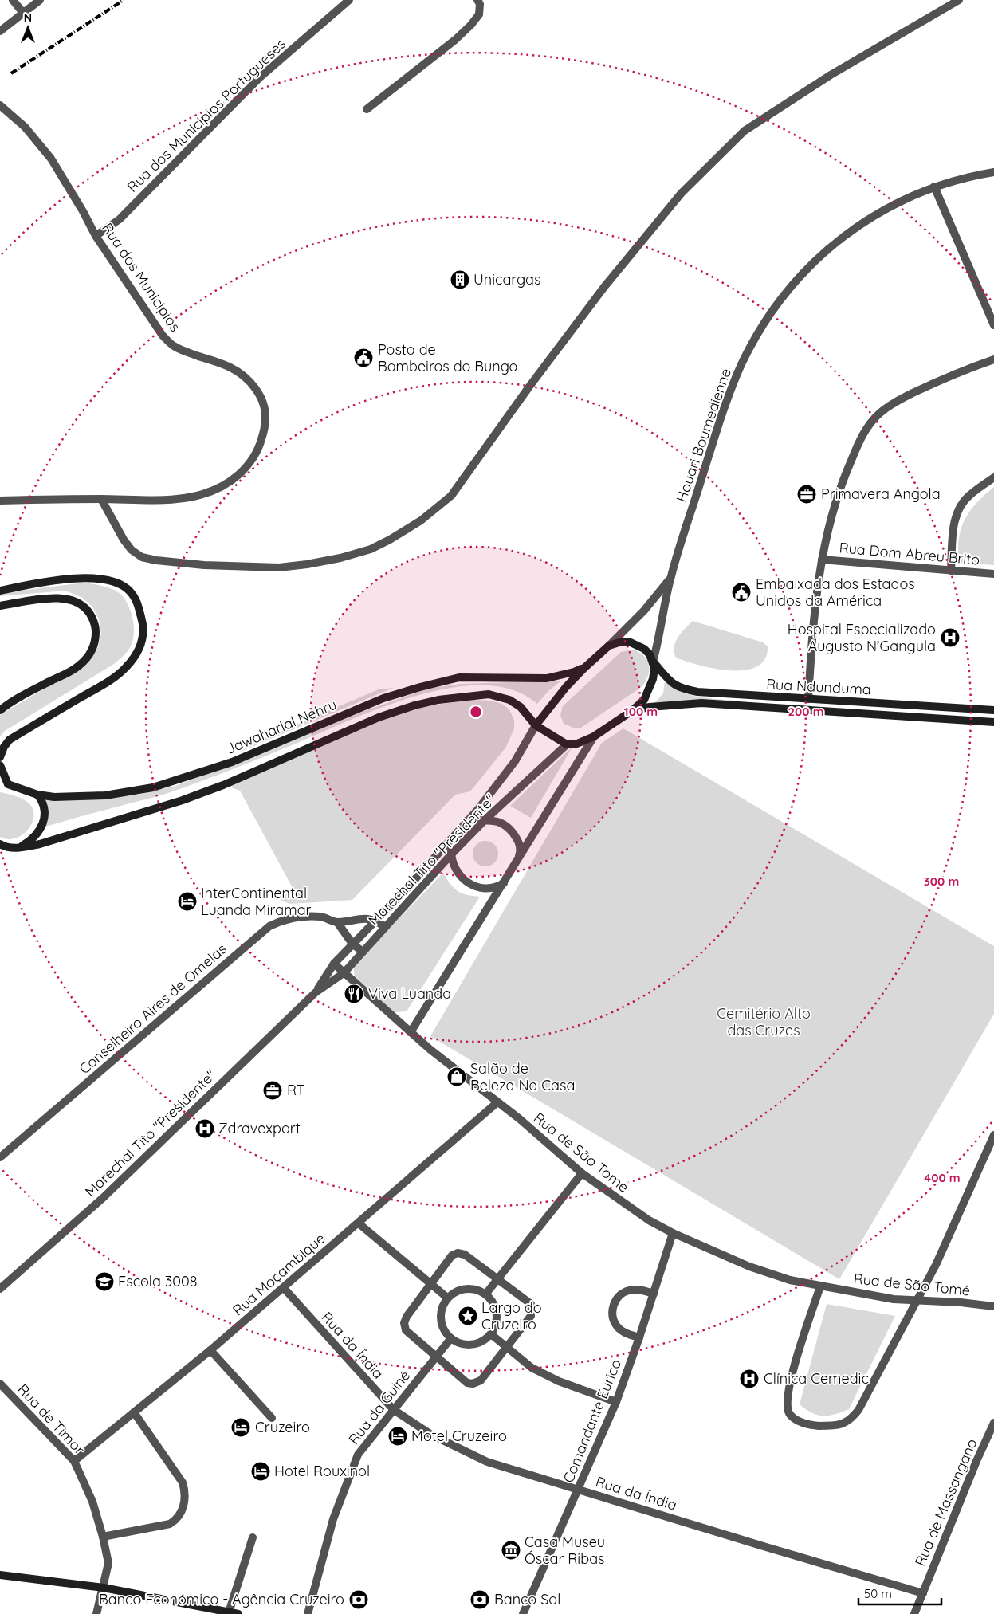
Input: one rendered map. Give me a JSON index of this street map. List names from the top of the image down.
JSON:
{
  "streets": {
    "main road": ["Rua Ndunduma", "Jawaharlal Nehru"],
    "street": [
      "Rua dos Municipios Portugueses",
      "Rua dos Municipios",
      "Houari Boumedienne",
      "Rua Dom Abreu Brito",
      "Marechal Tito \"Presidente\"",
      "Conselheiro Aires de Omelas",
      "Rua de São Tomé",
      "Rua Moçambique",
      "Rua da Índia",
      "Rua da Guiné",
      "Rua de Timor",
      "Comandante Eurico",
      "Rua de Massangano"
    ]
  },
  "crossings": [
    ["Rua dos Municipios Portugueses", "Rua dos Municipios"],
    ["Houari Boumedienne", "Rua Ndunduma"],
    ["Marechal Tito \"Presidente\"", "Rua de São Tomé"],
    ["Rua de São Tomé", "Rua Moçambique"],
    ["Rua de São Tomé", "Comandante Eurico"],
    ["Rua Moçambique", "Rua da Índia"],
    ["Rua Moçambique", "Rua de Timor"],
    ["Rua da Índia", "Rua da Guiné"],
    ["Rua da Índia", "Comandante Eurico"],
    ["Rua da Índia", "Rua de Massangano"]
  ],
  "parks": ["Cemitério Alto das Cruzes"],
  "places": {
    "building": ["Unicargas"],
    "public building": ["Posto de Bombeiros do Bungo", "Embaixada dos Estados Unidos da América"],
    "office": ["Primavera Angola", "RT"],
    "hospital": ["Hospital Especializado Augusto N’Gangula", "Zdravexport", "Clínica Cemedic"],
    "hotel": [
      "InterContinental Luanda Miramar",
      "Cruzeiro",
      "Motel Cruzeiro",
      "Hotel Rouxinol"
    ],
    "restaurant": ["Viva Luanda"],
    "shop": ["Salão de Beleza Na Casa"],
    "school or university": ["Escola 3008"],
    "place": ["Largo do Cruzeiro"],
    "museum": ["Casa Museu Óscar Ribas"],
    "bank": ["Banco Económico - Agência Cruzeiro", "Banco Sol"]
  },
  "scale_bar": "50 m",
  "north": "top",
  "rings": [
    "100 m",
    "200 m",
    "300 m",
    "400 m"
  ]
}
